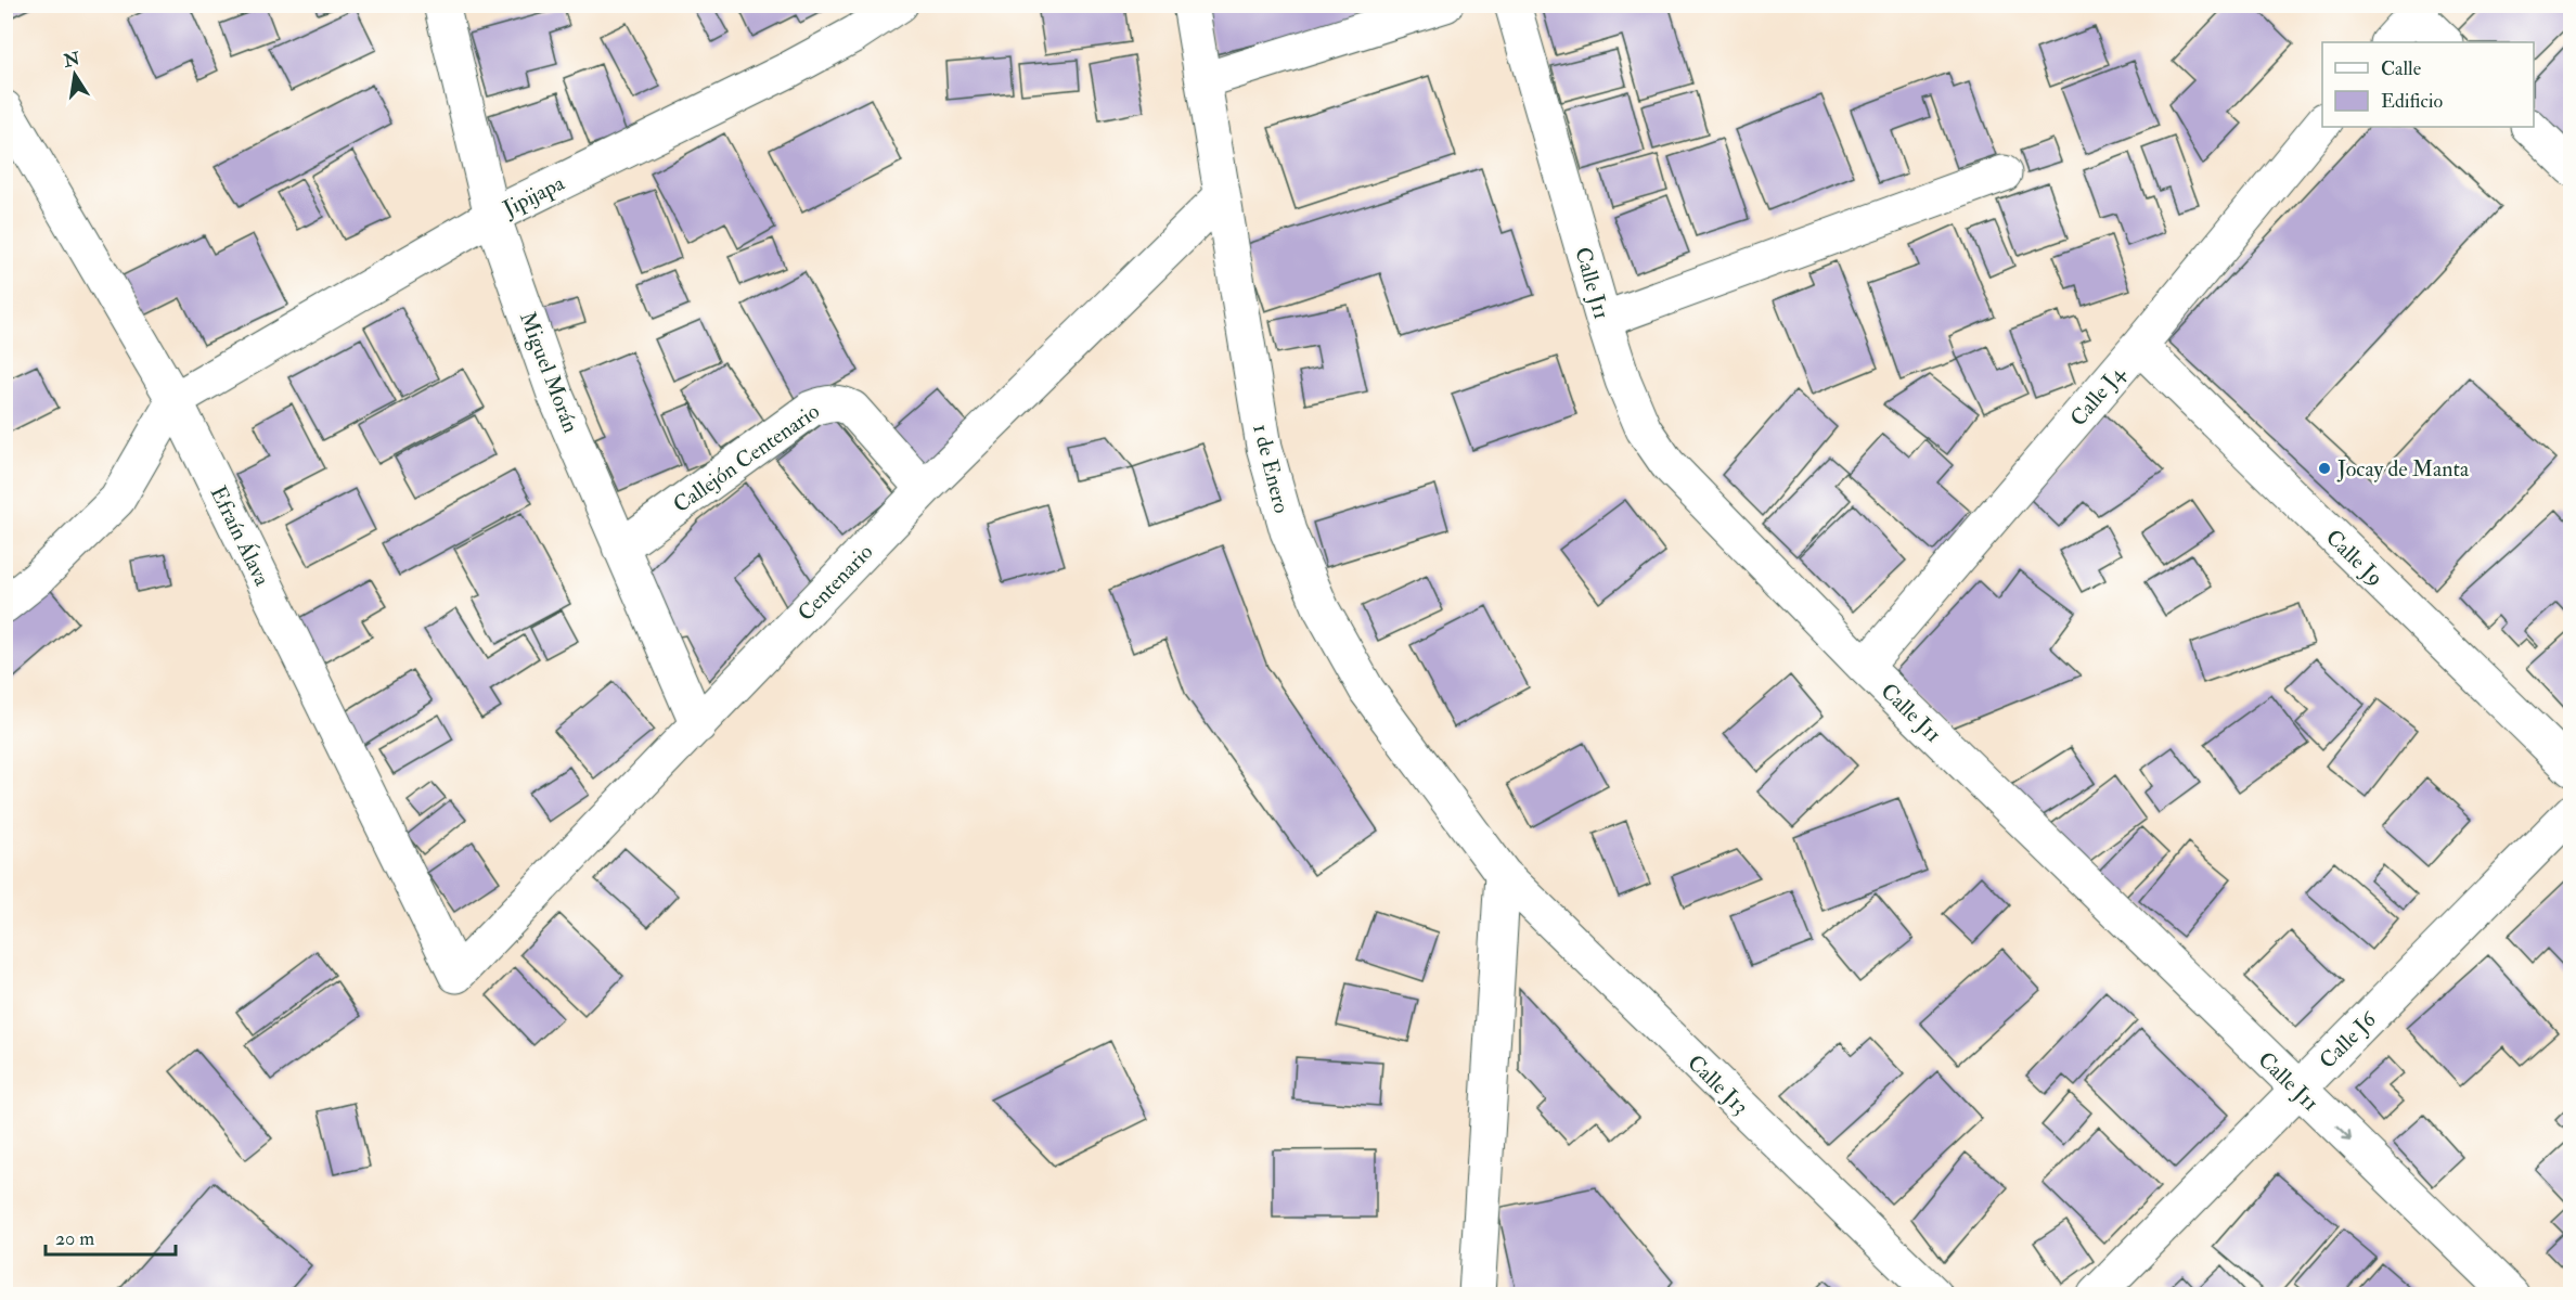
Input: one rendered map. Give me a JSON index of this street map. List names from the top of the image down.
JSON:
{
  "streets": {
    "street": [
      "Jipijapa",
      "Calle J11",
      "Miguel Morán",
      "Calle J4",
      "Callejón Centenario",
      "1 de Enero",
      "Efraín Álava",
      "Calle J9",
      "Centenario",
      "Calle J6",
      "Calle J13"
    ]
  },
  "crossings": [
    ["Jipijapa", "Miguel Morán"],
    ["Jipijapa", "Efraín Álava"],
    ["Calle J11", "Calle J4"],
    ["Calle J11", "Calle J6"],
    ["Miguel Morán", "Callejón Centenario"],
    ["Miguel Morán", "Centenario"],
    ["Calle J4", "Calle J9"],
    ["Callejón Centenario", "Centenario"],
    ["1 de Enero", "Centenario"],
    ["1 de Enero", "Calle J13"],
    ["Efraín Álava", "Centenario"]
  ],
  "places": ["Jocay de Manta"],
  "legend": ["Calle", "Edificio"],
  "scale_bar": "20 m",
  "north": "top"
}
